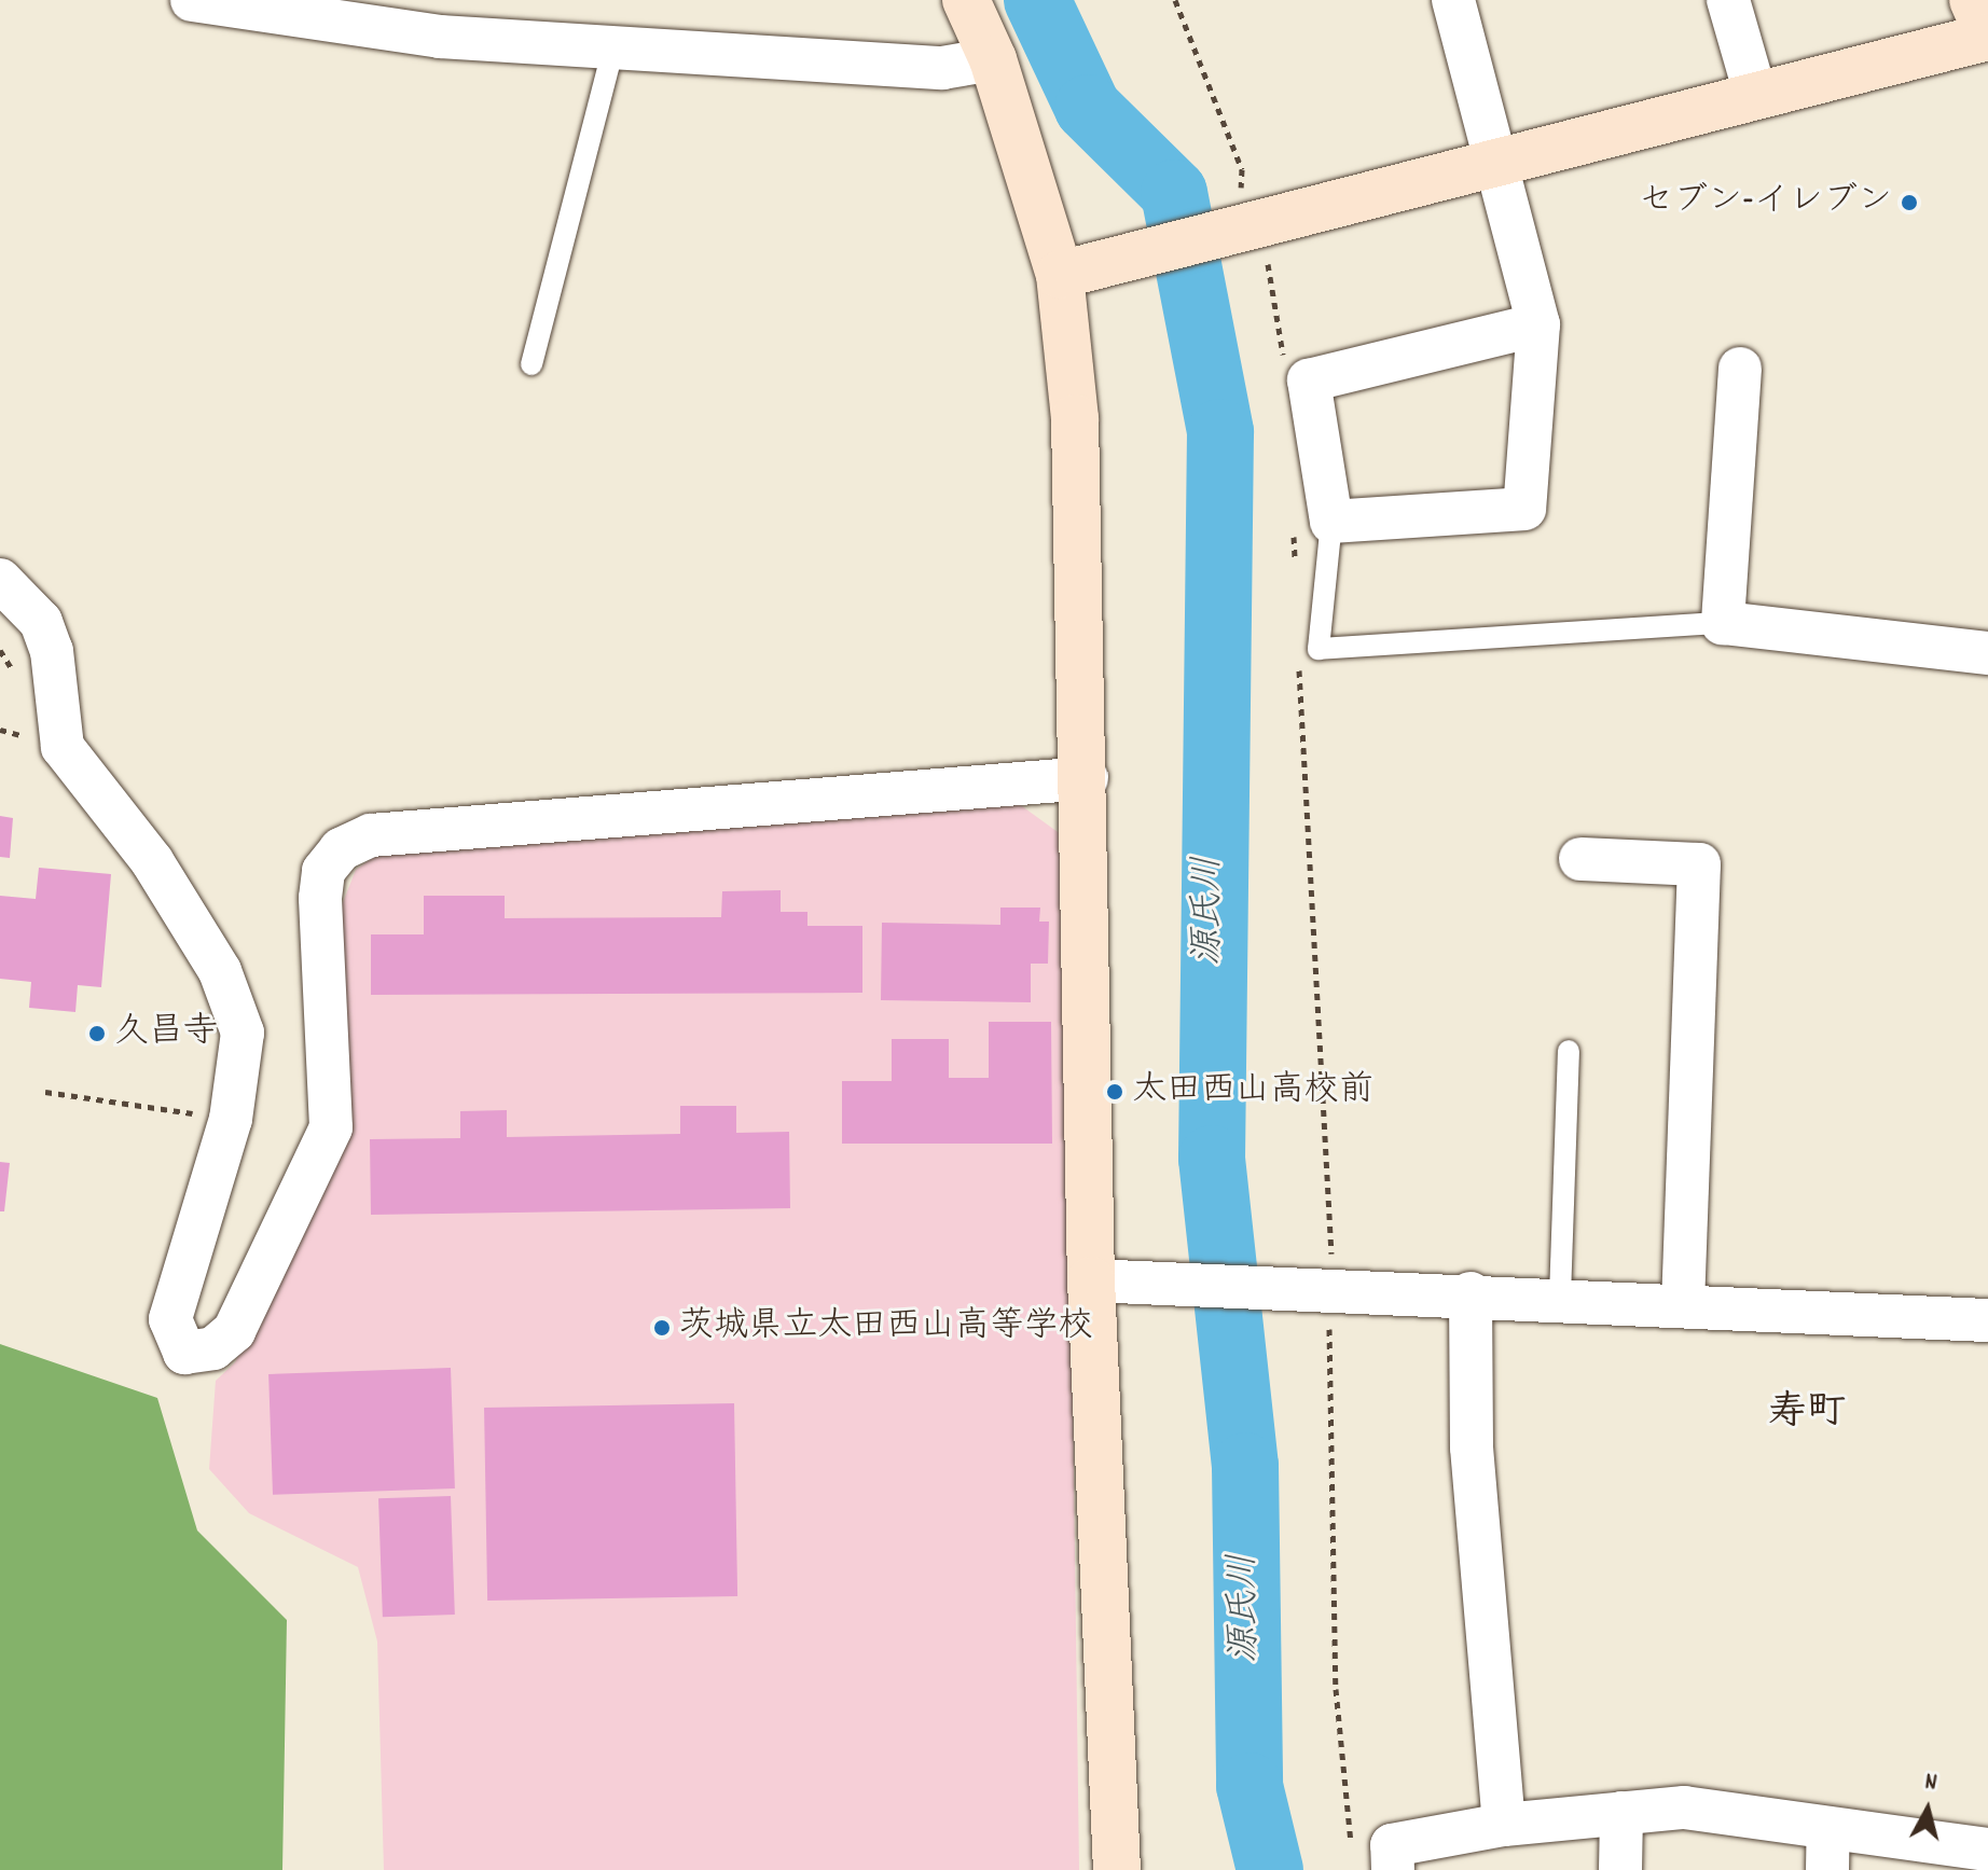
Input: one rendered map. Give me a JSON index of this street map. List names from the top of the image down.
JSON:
{
  "districts": ["寿町"],
  "water": ["源氏川"],
  "places": [
    "セブン-イレブン",
    "久昌寺",
    "太田西山高校前",
    "茨城県立太田西山高等学校"
  ],
  "north": "top"
}
